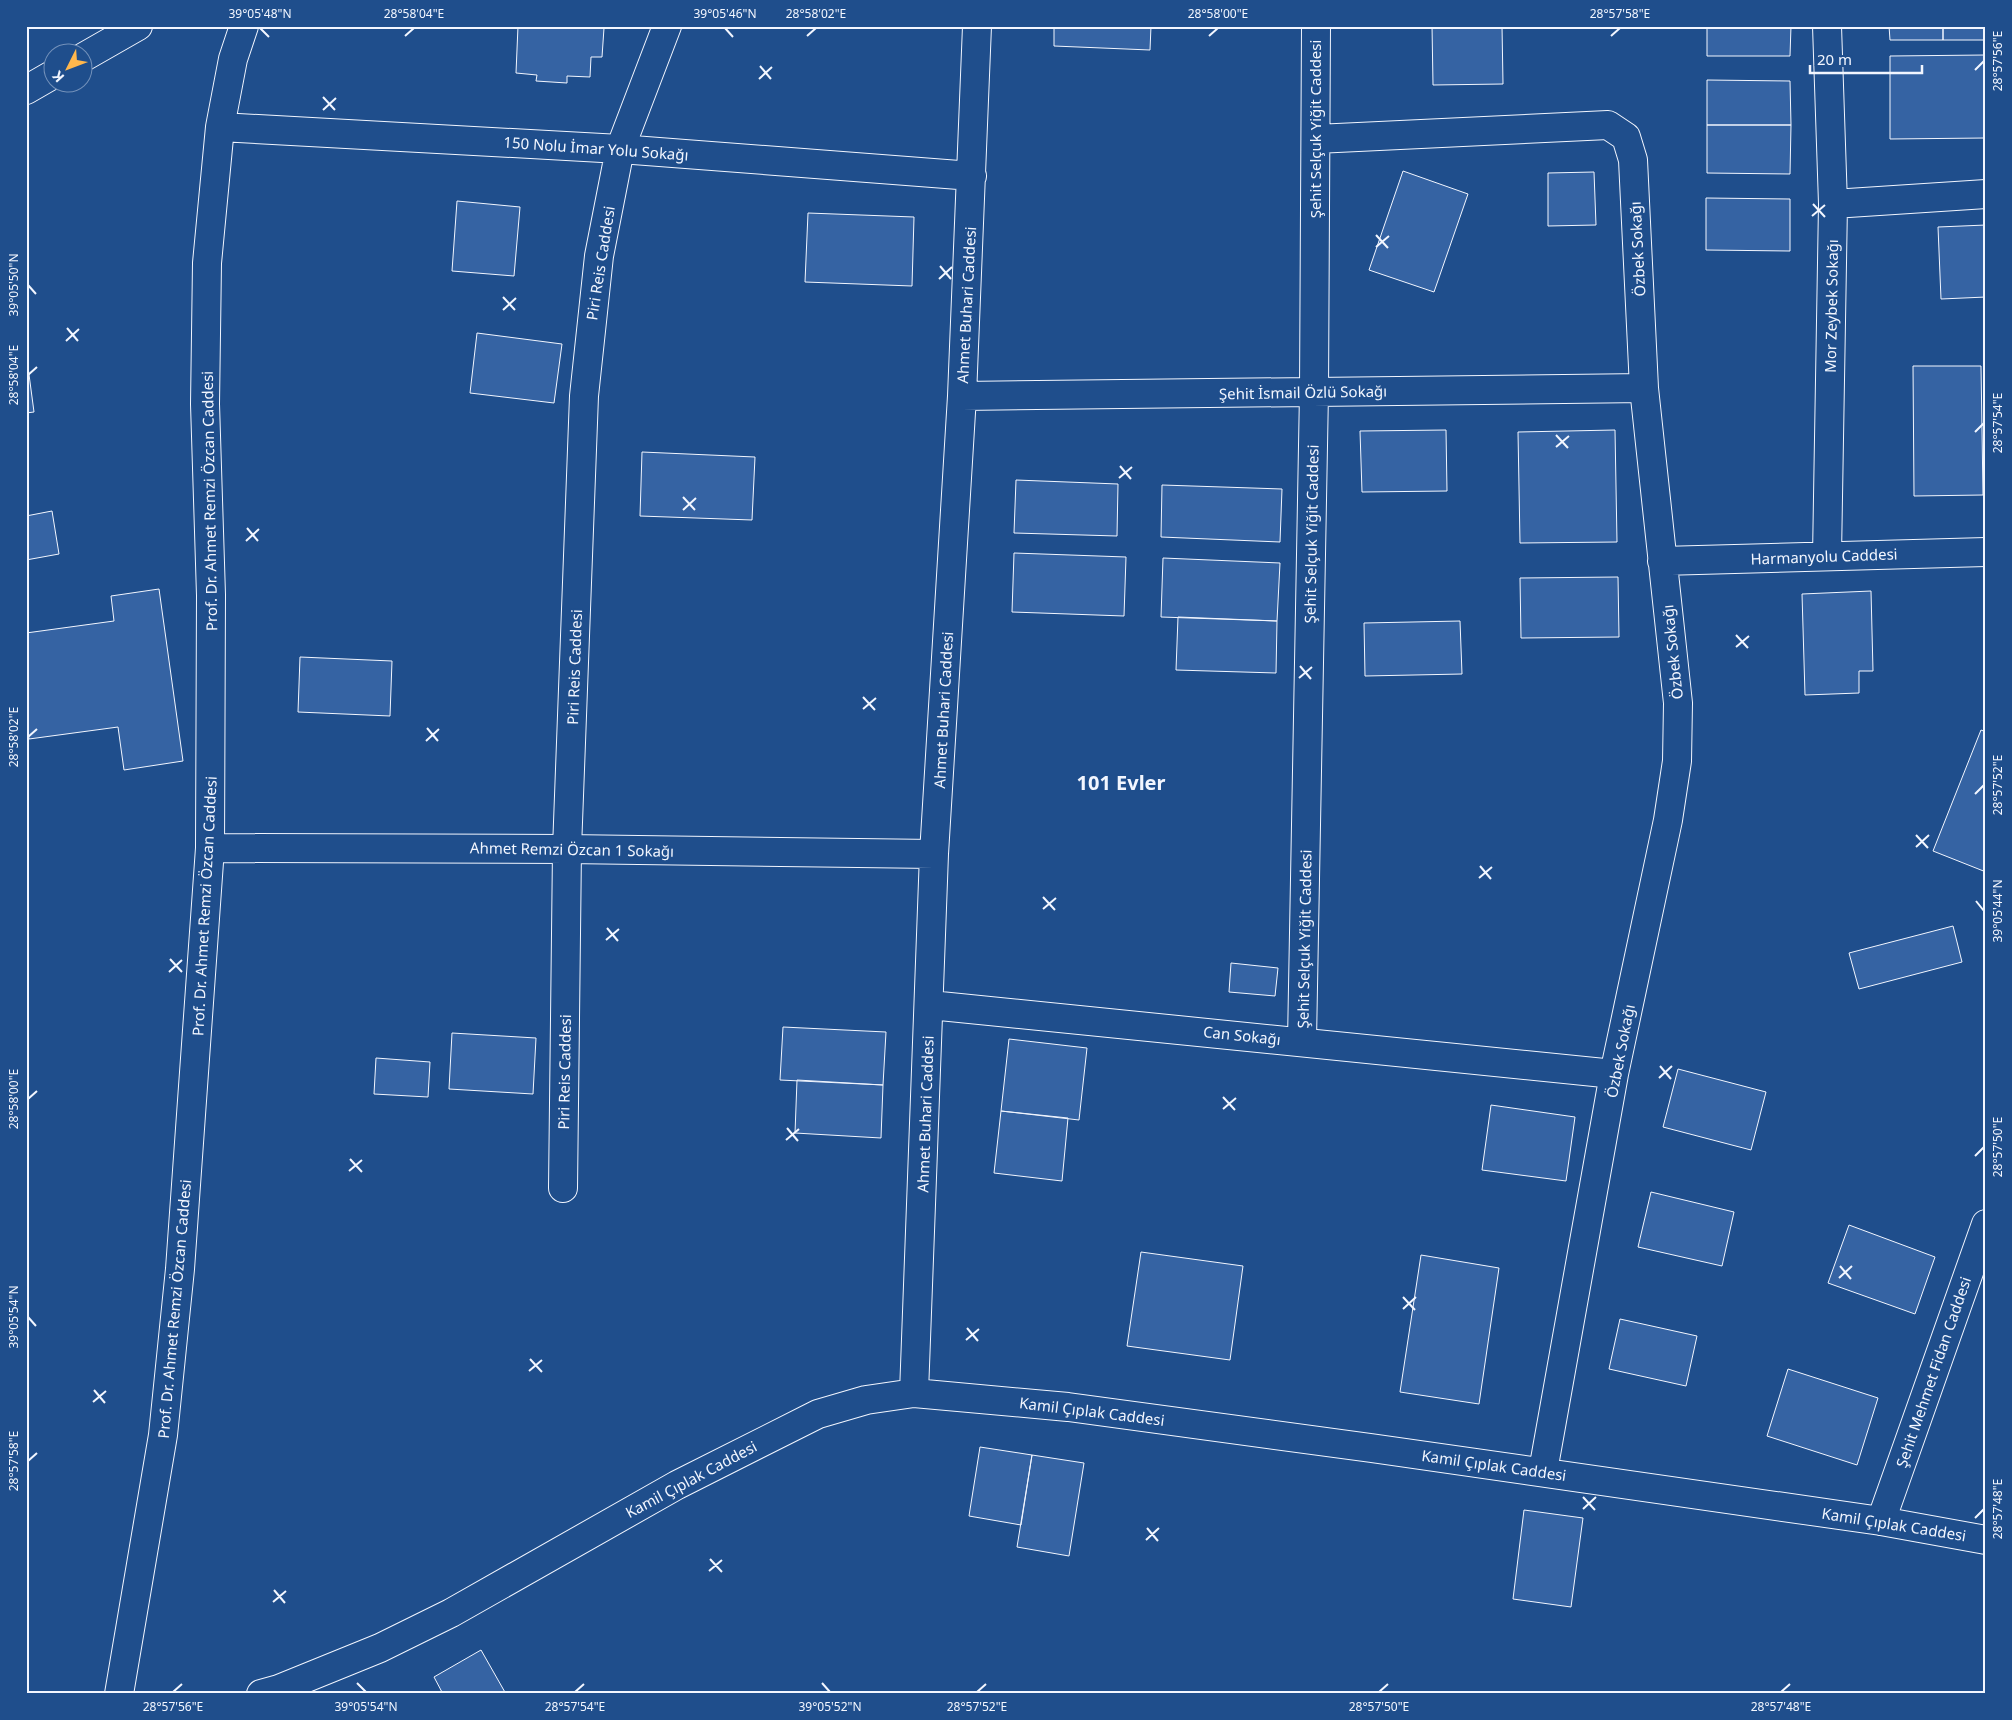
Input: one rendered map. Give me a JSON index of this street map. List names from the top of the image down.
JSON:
{
  "streets": {
    "street": [
      "Şehit Selçuk Yiğit Caddesi",
      "150 Nolu İmar Yolu Sokağı",
      "Özbek Sokağı",
      "Piri Reis Caddesi",
      "Ahmet Buhari Caddesi",
      "Mor Zeybek Sokağı",
      "Şehit İsmail Özlü Sokağı",
      "Prof. Dr. Ahmet Remzi Özcan Caddesi",
      "Harmanyolu Caddesi",
      "Ahmet Remzi Özcan 1 Sokağı",
      "Can Sokağı",
      "Şehit Mehmet Fidan Caddesi",
      "Kamil Çıplak Caddesi"
    ]
  },
  "crossings": [
    ["Şehit Selçuk Yiğit Caddesi", "Özbek Sokağı"],
    ["Şehit Selçuk Yiğit Caddesi", "Şehit İsmail Özlü Sokağı"],
    ["Şehit Selçuk Yiğit Caddesi", "Can Sokağı"],
    ["150 Nolu İmar Yolu Sokağı", "Piri Reis Caddesi"],
    ["150 Nolu İmar Yolu Sokağı", "Ahmet Buhari Caddesi"],
    ["150 Nolu İmar Yolu Sokağı", "Prof. Dr. Ahmet Remzi Özcan Caddesi"],
    ["Özbek Sokağı", "Şehit İsmail Özlü Sokağı"],
    ["Özbek Sokağı", "Harmanyolu Caddesi"],
    ["Özbek Sokağı", "Can Sokağı"],
    ["Özbek Sokağı", "Kamil Çıplak Caddesi"],
    ["Piri Reis Caddesi", "Ahmet Remzi Özcan 1 Sokağı"],
    ["Ahmet Buhari Caddesi", "Şehit İsmail Özlü Sokağı"],
    ["Ahmet Buhari Caddesi", "Ahmet Remzi Özcan 1 Sokağı"],
    ["Ahmet Buhari Caddesi", "Can Sokağı"],
    ["Ahmet Buhari Caddesi", "Kamil Çıplak Caddesi"],
    ["Mor Zeybek Sokağı", "Harmanyolu Caddesi"],
    ["Prof. Dr. Ahmet Remzi Özcan Caddesi", "Ahmet Remzi Özcan 1 Sokağı"],
    ["Şehit Mehmet Fidan Caddesi", "Kamil Çıplak Caddesi"]
  ],
  "districts": ["101 Evler"],
  "scale_bar": "20 m",
  "north": "bottom left",
  "coordinates": [
    "39°05'48\"N",
    "28°58'04\"E",
    "39°05'46\"N",
    "28°58'02\"E",
    "28°58'00\"E",
    "28°57'58\"E",
    "28°57'56\"E",
    "39°05'50\"N",
    "28°57'54\"E",
    "28°57'52\"E",
    "39°05'44\"N",
    "28°57'50\"E",
    "39°05'54\"N",
    "28°57'48\"E",
    "39°05'52\"N"
  ]
}
